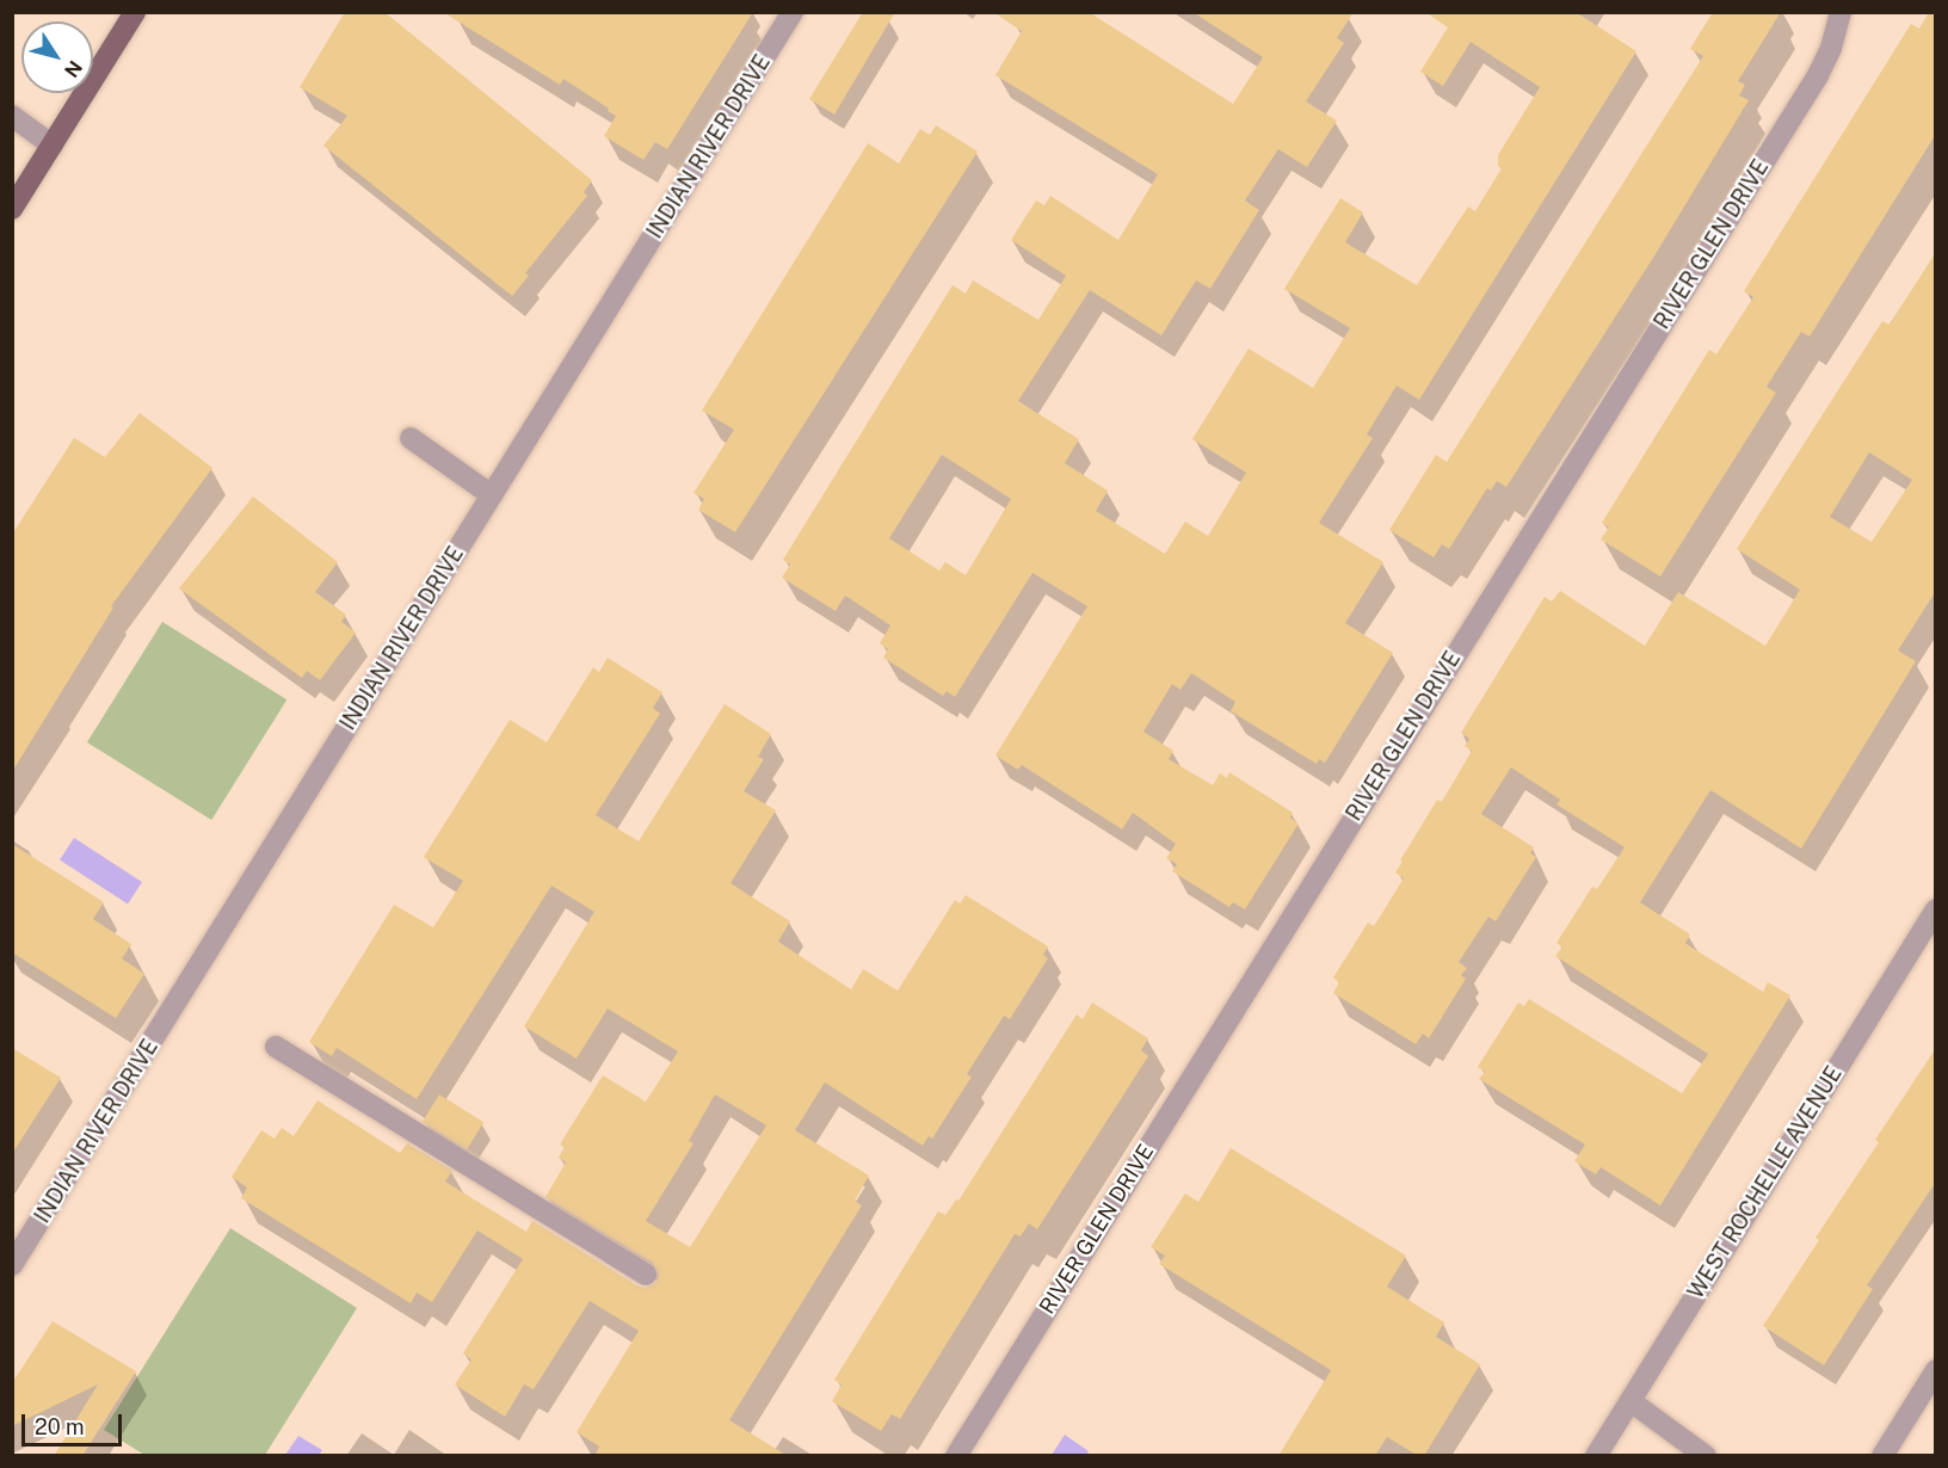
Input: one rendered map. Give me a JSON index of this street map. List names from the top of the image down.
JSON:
{
  "streets": {
    "street": ["INDIAN RIVER DRIVE", "RIVER GLEN DRIVE", "WEST ROCHELLE AVENUE"]
  },
  "scale_bar": "20 m",
  "north": "bottom right"
}
